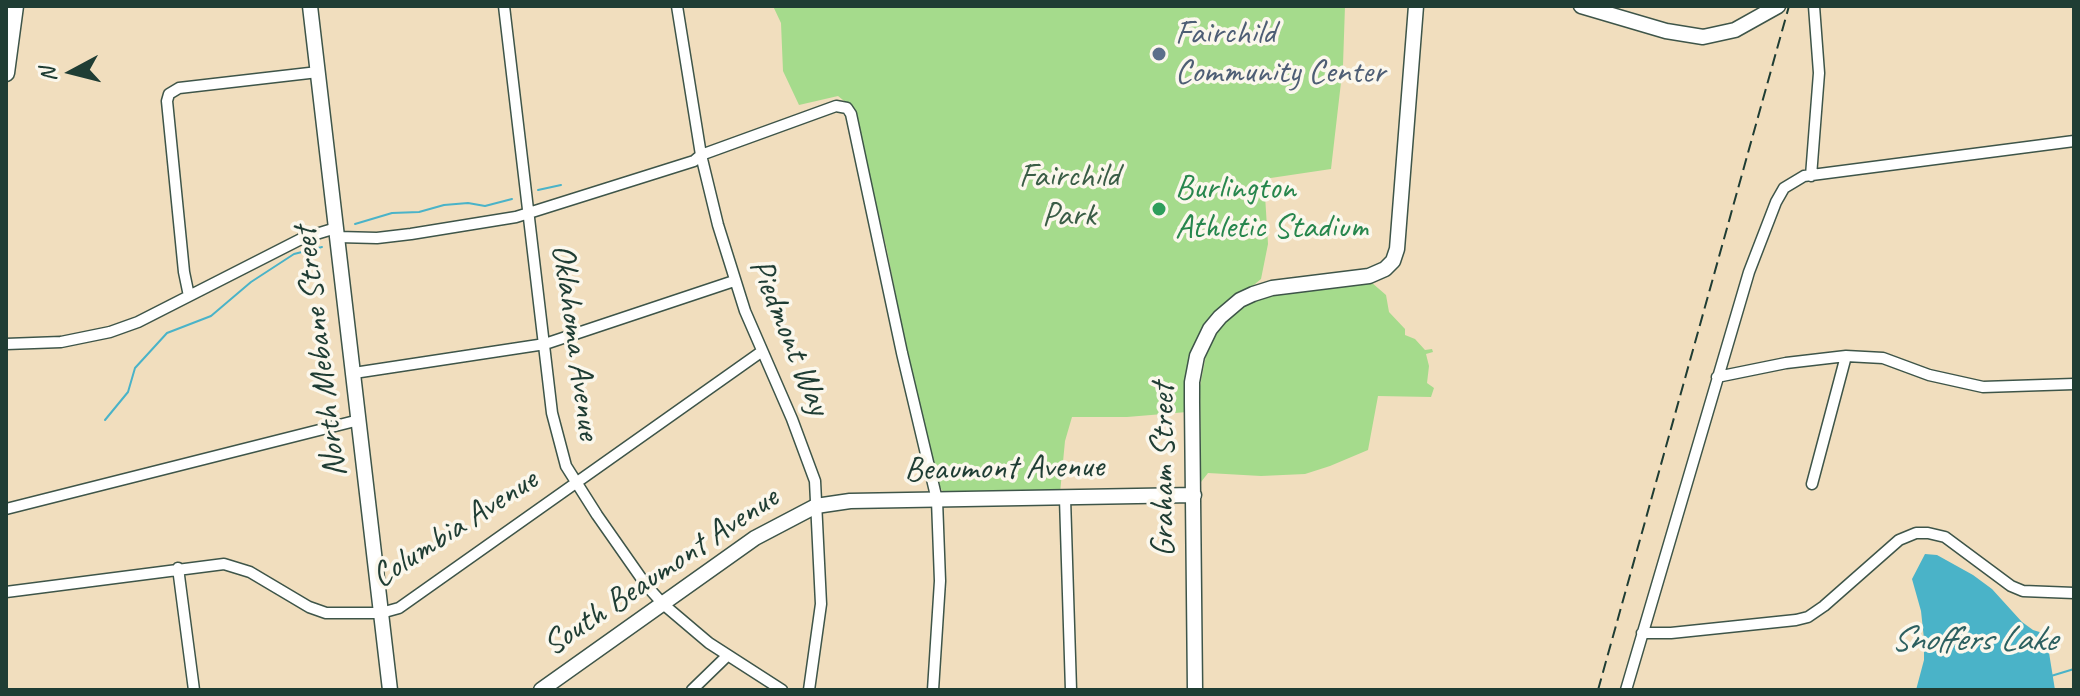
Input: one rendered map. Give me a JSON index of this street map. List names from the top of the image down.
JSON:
{
  "streets": {
    "street": [
      "Piedmont Way",
      "Oklahoma Avenue",
      "North Mebane Street",
      "Beaumont Avenue",
      "Graham Street",
      "Columbia Avenue",
      "South Beaumont Avenue"
    ]
  },
  "crossings": [
    ["Piedmont Way", "Beaumont Avenue"],
    ["Piedmont Way", "Columbia Avenue"],
    ["Piedmont Way", "South Beaumont Avenue"],
    ["Oklahoma Avenue", "Columbia Avenue"],
    ["Oklahoma Avenue", "South Beaumont Avenue"],
    ["North Mebane Street", "Columbia Avenue"],
    ["Beaumont Avenue", "Graham Street"],
    ["Beaumont Avenue", "South Beaumont Avenue"]
  ],
  "water": ["Snoffers Lake"],
  "parks": ["Fairchild Park"],
  "places": ["Fairchild Community Center", "Burlington Athletic Stadium"],
  "north": "left"
}
